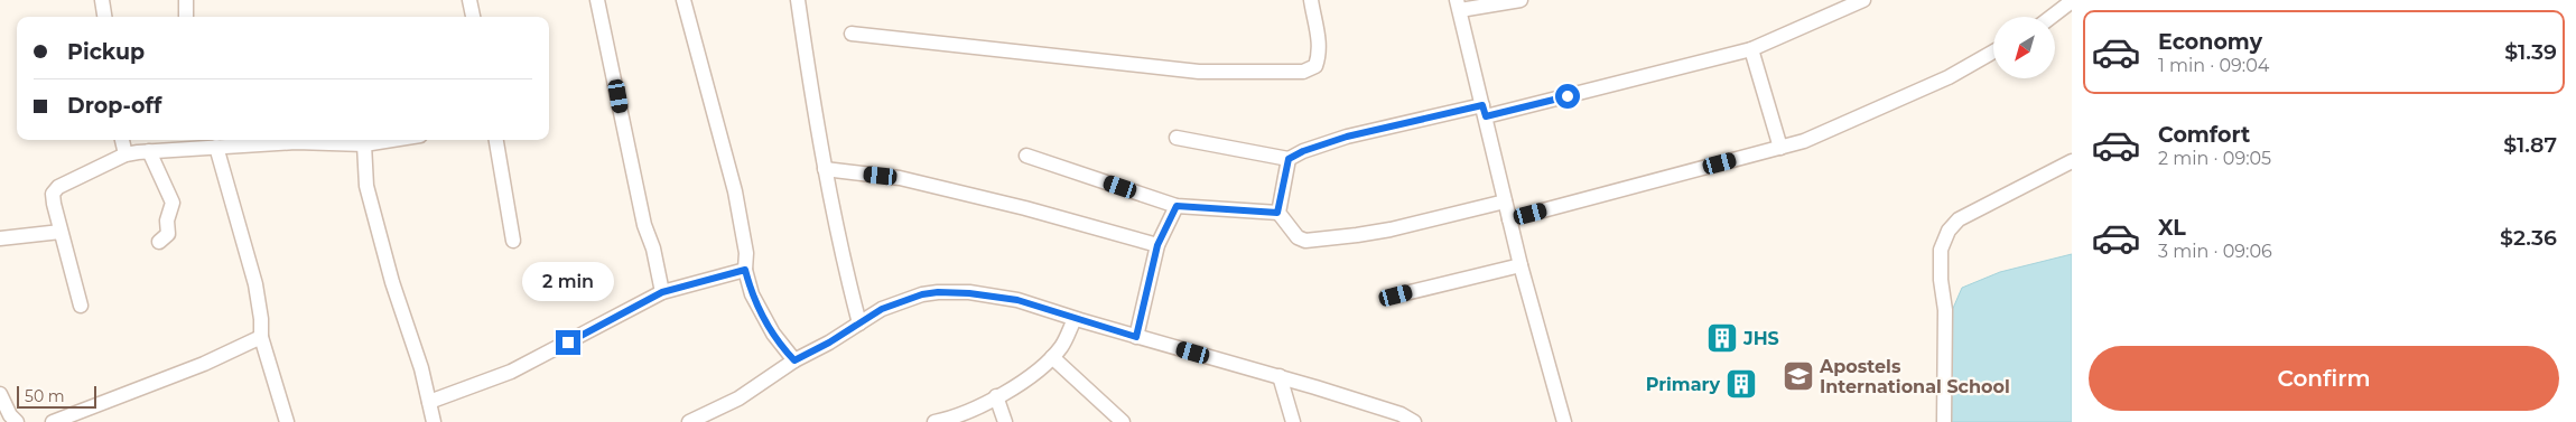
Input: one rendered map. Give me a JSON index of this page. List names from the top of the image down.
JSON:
{
  "places": {
    "building": ["JHS", "Primary"],
    "school or university": ["Apostels International School"]
  },
  "scale_bar": "50 m",
  "north": "bottom left",
  "page": {
    "list": [
      {
        "name": "Economy",
        "note": "1 min · 09:04",
        "value": "$1.39"
      },
      {
        "name": "Comfort",
        "note": "2 min · 09:05",
        "value": "$1.87"
      },
      {
        "name": "XL",
        "note": "3 min · 09:06",
        "value": "$2.36"
      }
    ],
    "banner": ["Pickup", "Drop-off"],
    "bubble": "2 min",
    "buttons": "Confirm",
    "scale": "50 m"
  }
}
